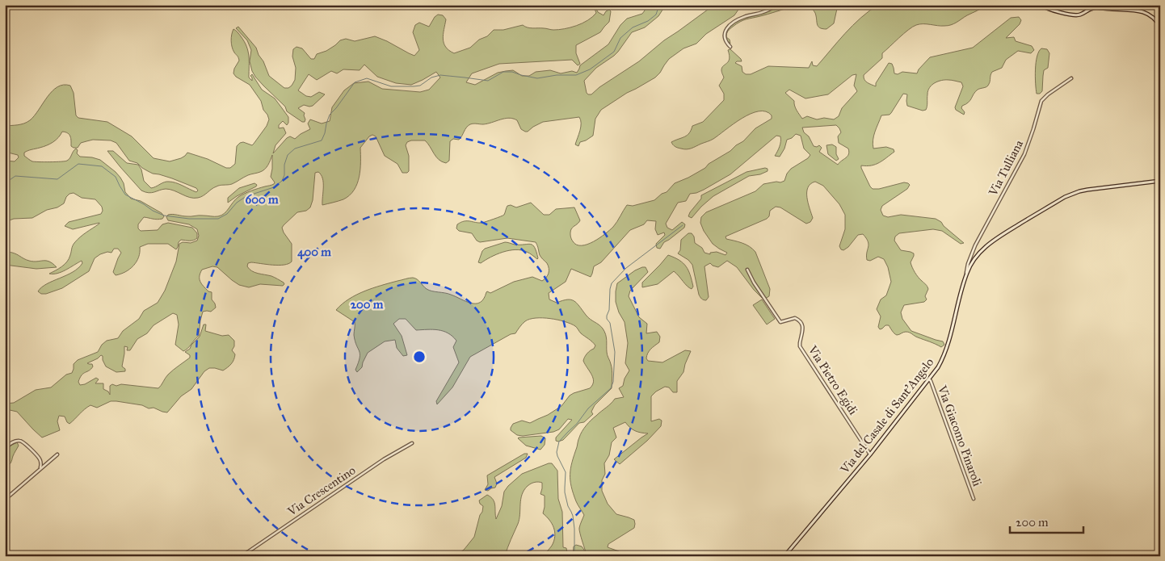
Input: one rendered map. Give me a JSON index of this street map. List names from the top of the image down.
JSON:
{
  "streets": {
    "main road": ["Via del Casale di Sant'Angelo"],
    "street": [
      "Via Tulliana",
      "Via Pietro Egidi",
      "Via Giacomo Pinaroli",
      "Via Crescentino"
    ]
  },
  "crossings": [
    ["Via Tulliana", "Via del Casale di Sant'Angelo"],
    ["Via Pietro Egidi", "Via del Casale di Sant'Angelo"],
    ["Via del Casale di Sant'Angelo", "Via Giacomo Pinaroli"]
  ],
  "scale_bar": "200 m",
  "rings": ["600 m", "400 m", "200 m"]
}
